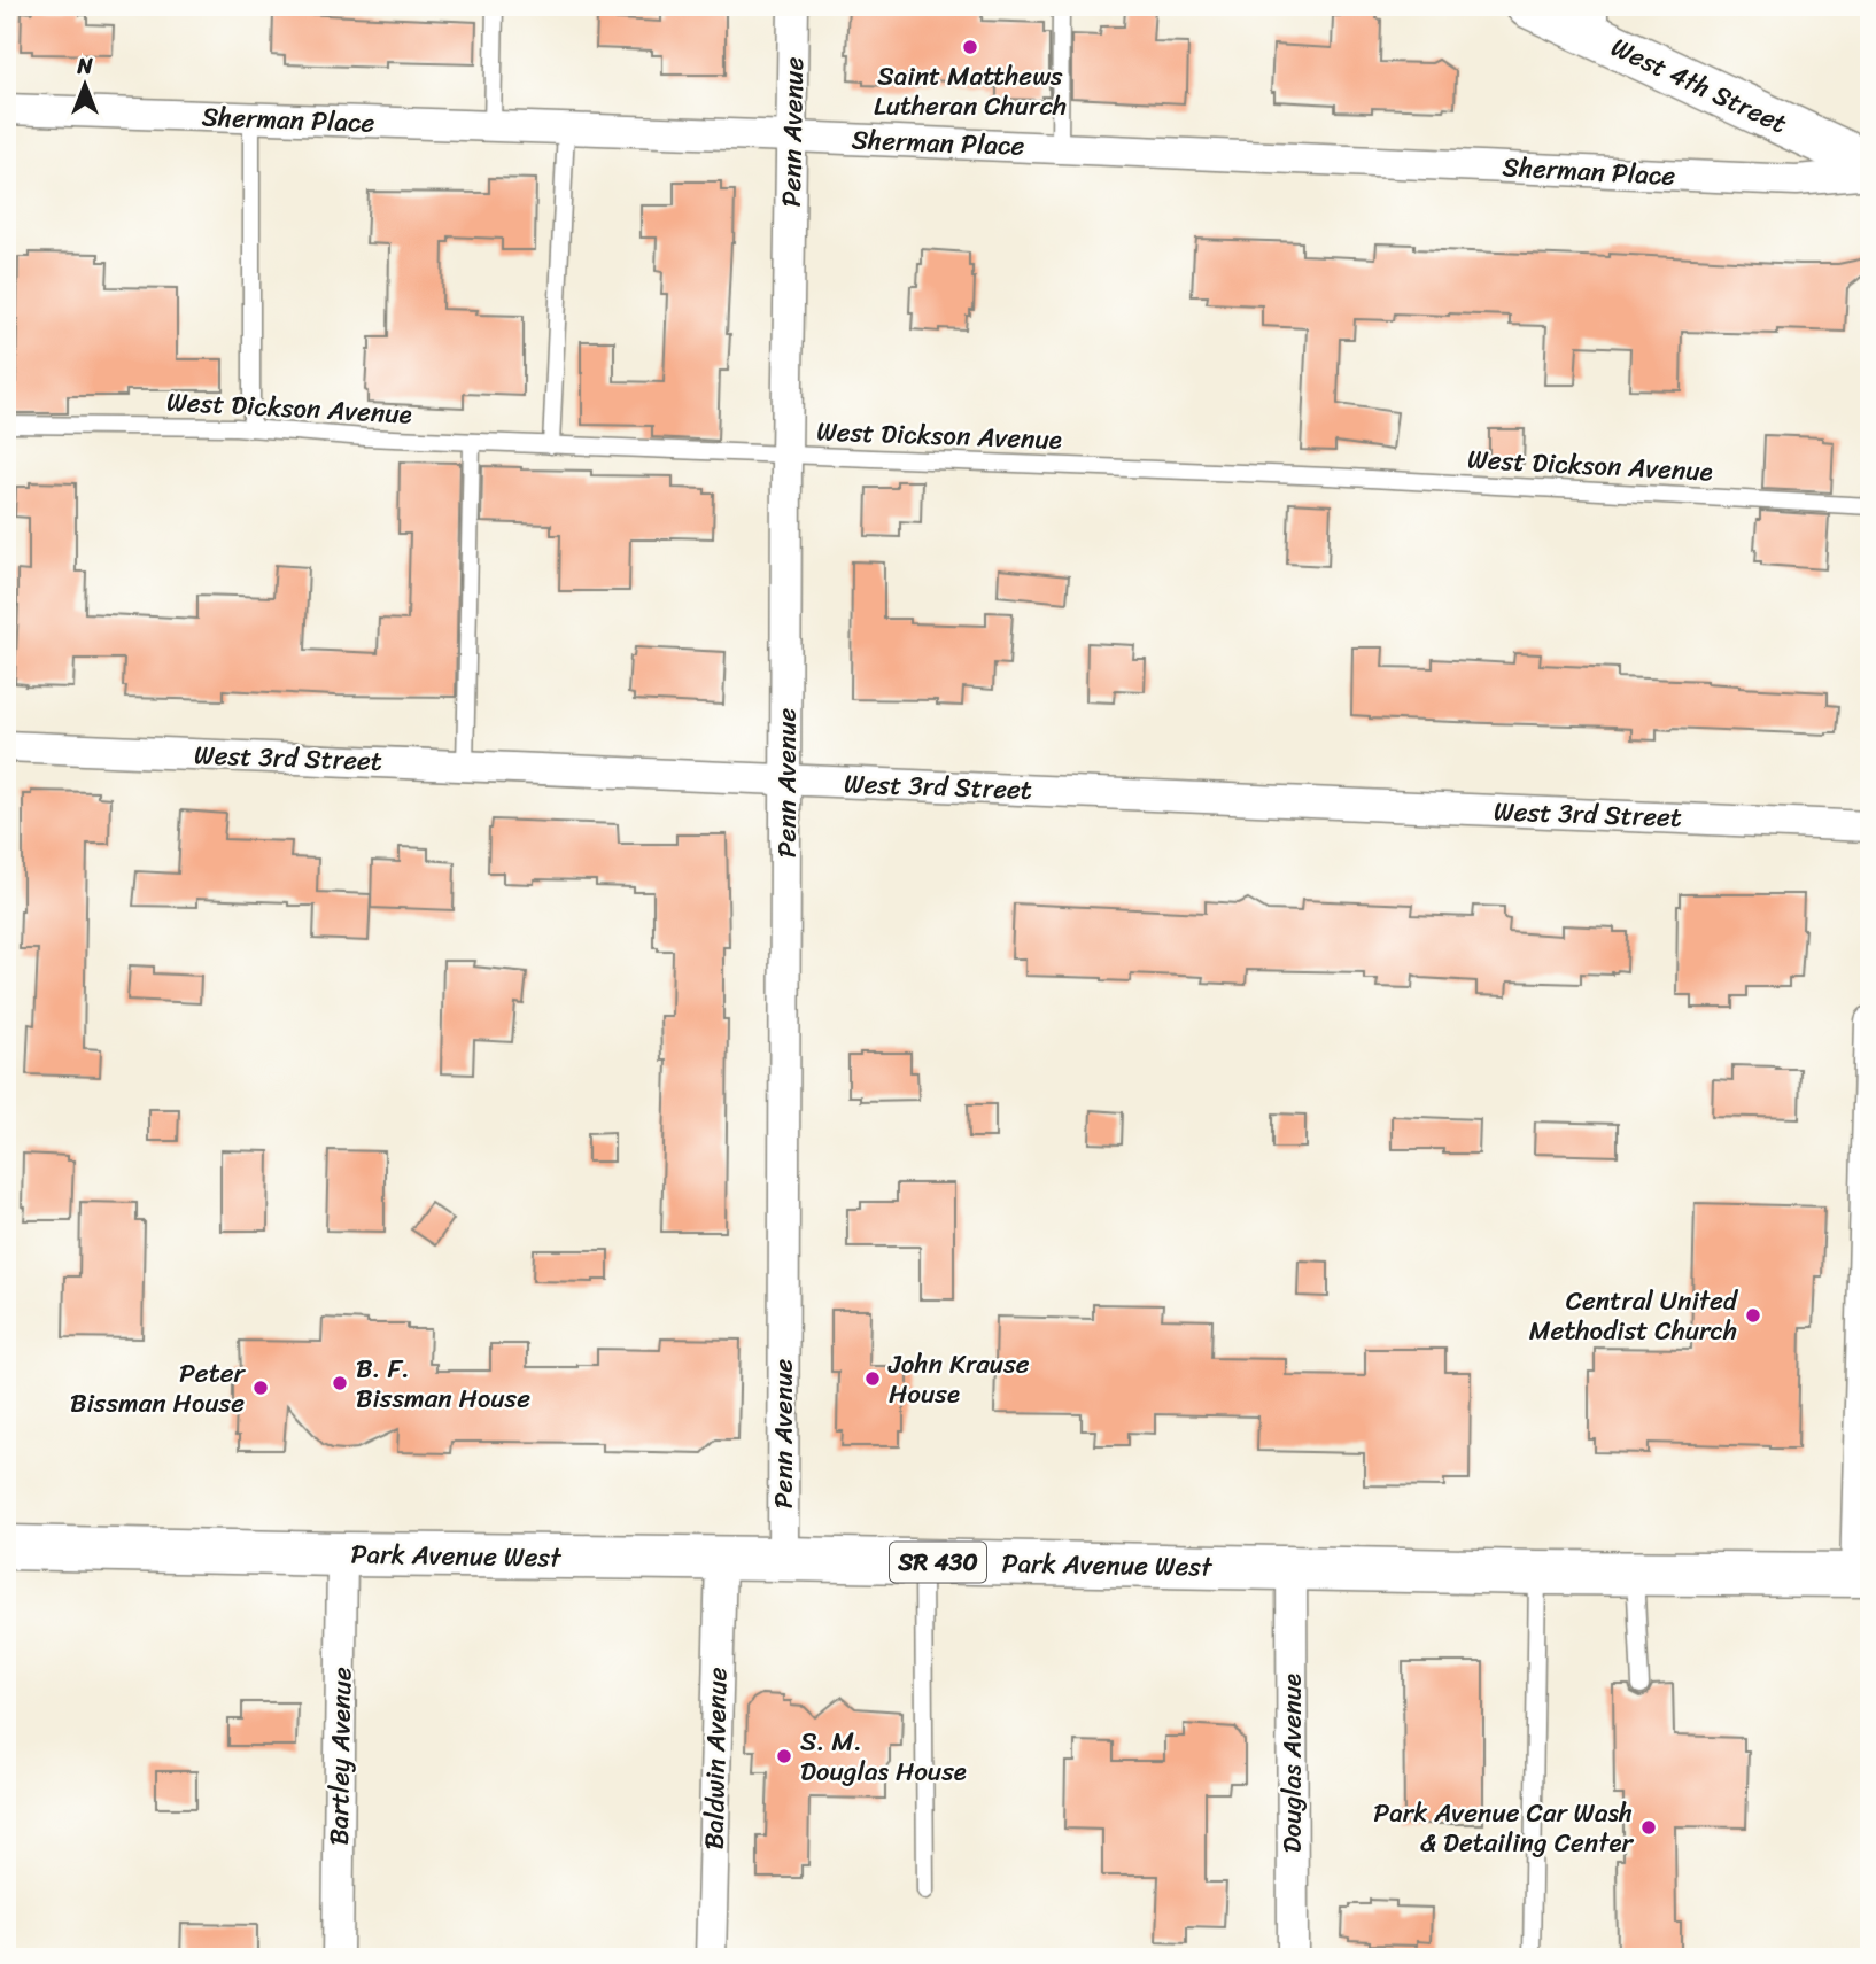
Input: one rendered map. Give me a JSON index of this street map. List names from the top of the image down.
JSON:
{
  "streets": {
    "main road": ["West 4th Street", "Park Avenue West", "SR 430"],
    "street": [
      "Sherman Place",
      "Penn Avenue",
      "West 3rd Street",
      "Bartley Avenue",
      "Baldwin Avenue",
      "Douglas Avenue"
    ],
    "lane": ["West Dickson Avenue"]
  },
  "crossings": [
    ["Sherman Place", "Penn Avenue"],
    ["Penn Avenue", "West Dickson Avenue"],
    ["Penn Avenue", "West 3rd Street"],
    ["Penn Avenue", "Park Avenue West"],
    ["Park Avenue West", "Bartley Avenue"],
    ["Park Avenue West", "Baldwin Avenue"],
    ["Park Avenue West", "Douglas Avenue"]
  ],
  "places": [
    "Saint Matthews Lutheran Church",
    "Central United Methodist Church",
    "John Krause House",
    "B. F. Bissman House",
    "Peter Bissman House",
    "S. M. Douglas House",
    "Park Avenue Car Wash & Detailing Center"
  ],
  "north": "top"
}
